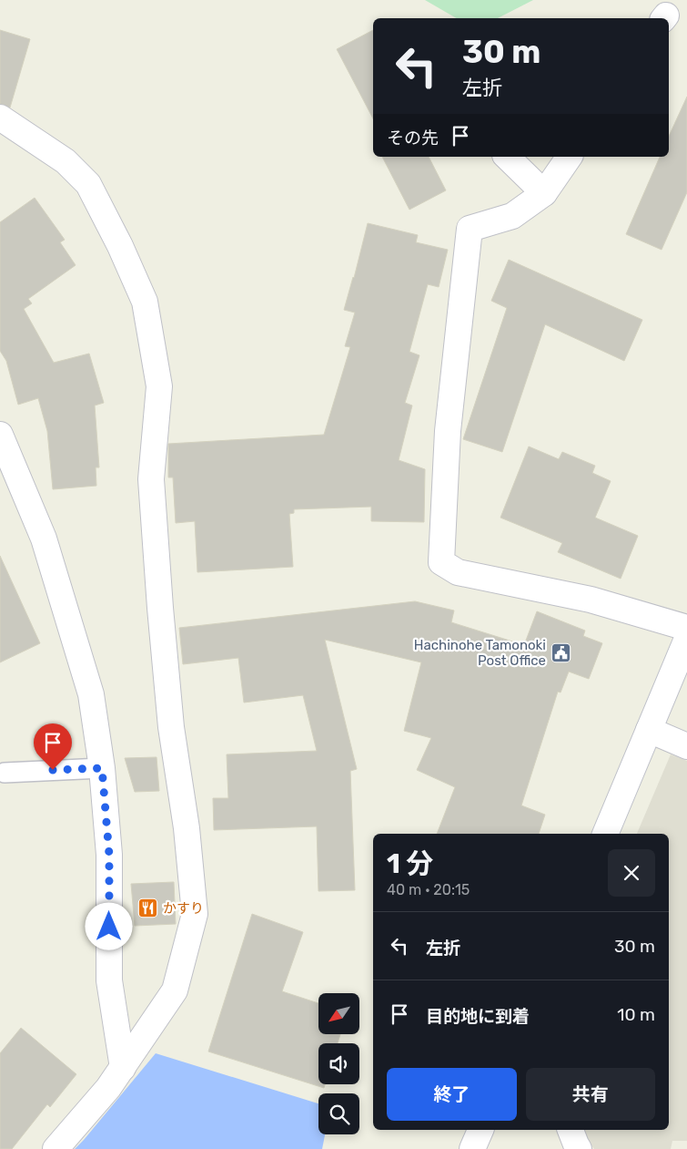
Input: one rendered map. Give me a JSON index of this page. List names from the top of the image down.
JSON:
{
  "places": {
    "public building": ["Hachinohe Tamonoki Post Office"],
    "restaurant": ["かすり"]
  },
  "north": "bottom left",
  "page": {
    "turn": ["30 m", "左折"],
    "then": "その先",
    "heading": ["1 分", "40 m · 20:15"],
    "list": [
      {
        "name": "左折",
        "value": "30 m"
      },
      {
        "name": "目的地に到着",
        "value": "10 m"
      }
    ],
    "buttons": ["終了", "共有"]
  }
}
